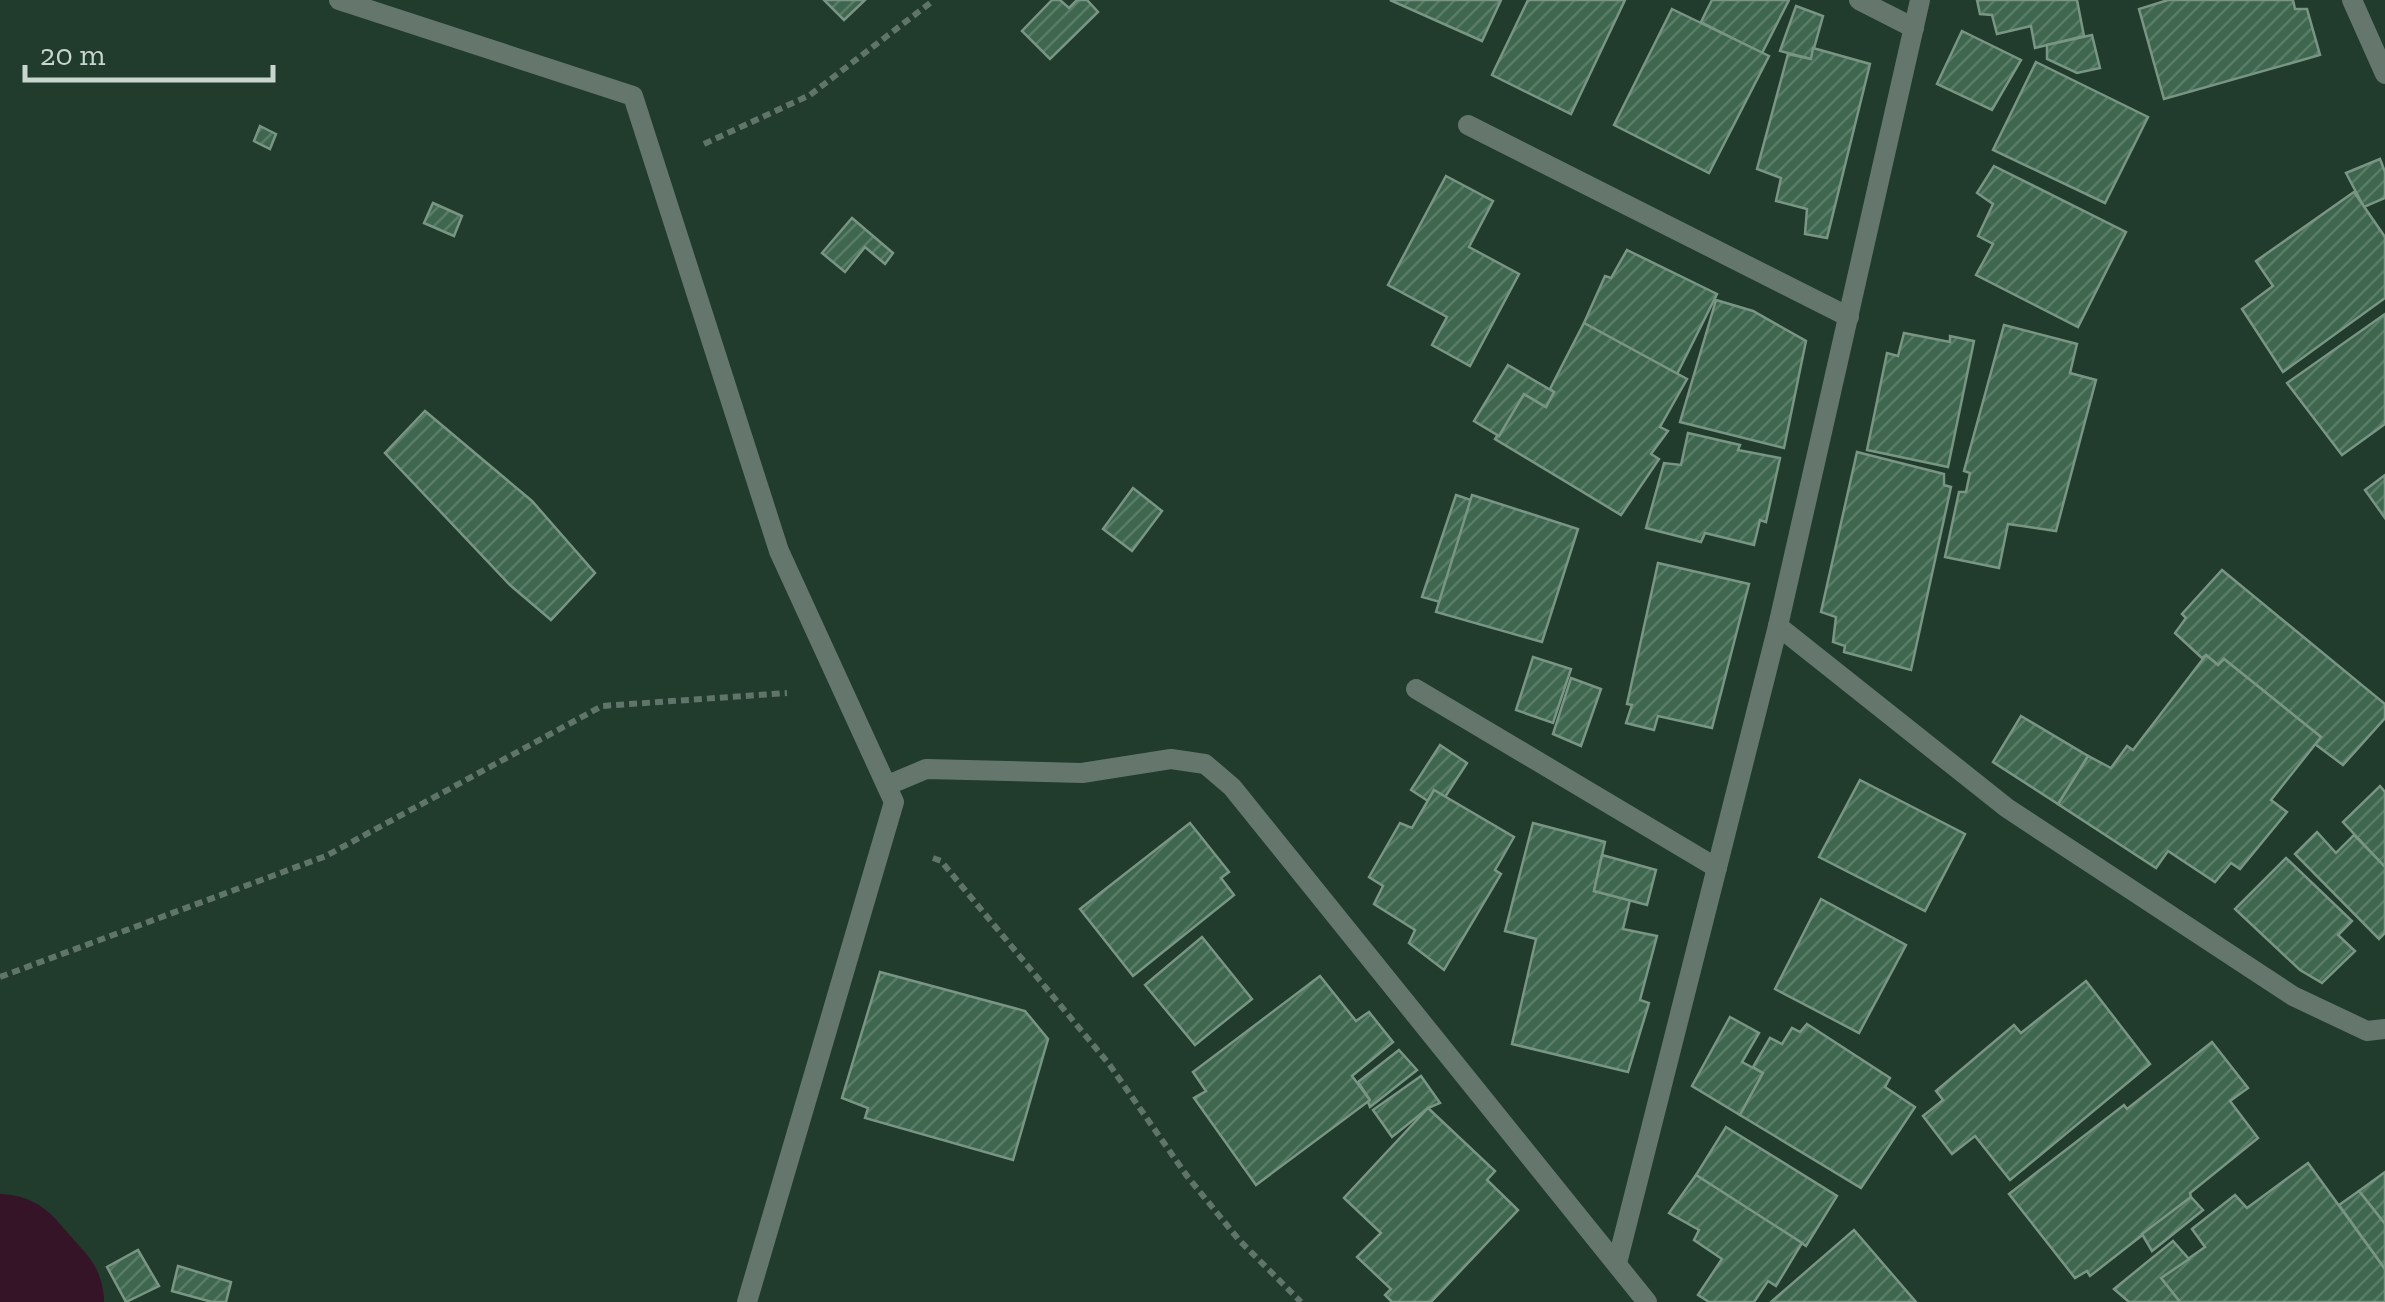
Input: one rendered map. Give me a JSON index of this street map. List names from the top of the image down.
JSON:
{
  "scale_bar": "20 m"
}
